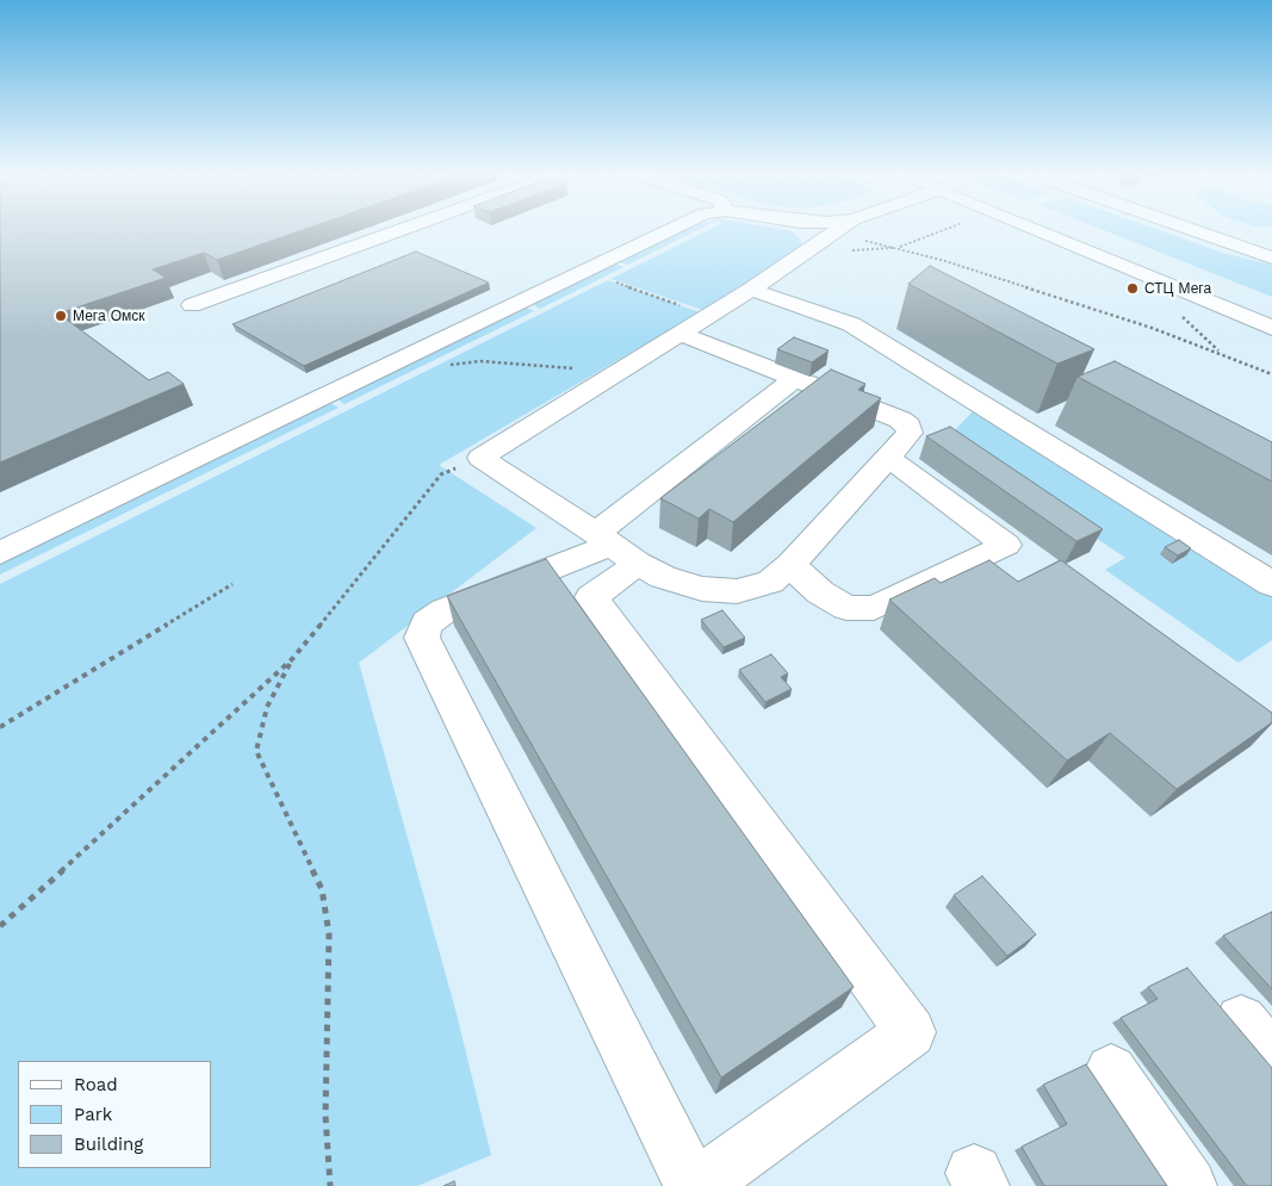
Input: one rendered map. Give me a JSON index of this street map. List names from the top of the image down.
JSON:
{
  "places": ["СТЦ Мега", "Мега Омск"],
  "legend": ["Road", "Park", "Building"]
}
